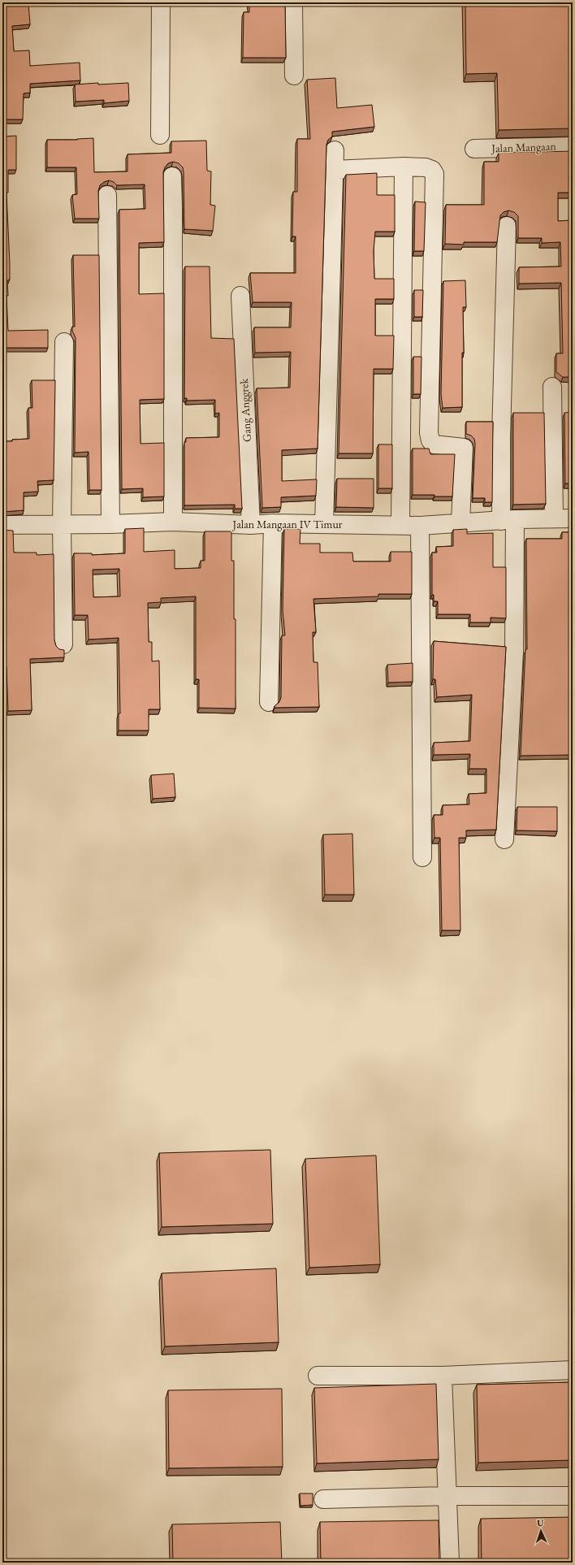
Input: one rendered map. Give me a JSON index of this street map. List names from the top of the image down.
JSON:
{
  "streets": {
    "street": ["Jalan Mangaan", "Gang Anggrek", "Jalan Mangaan IV Timur"]
  },
  "crossings": [
    ["Gang Anggrek", "Jalan Mangaan IV Timur"]
  ],
  "north": "top"
}
